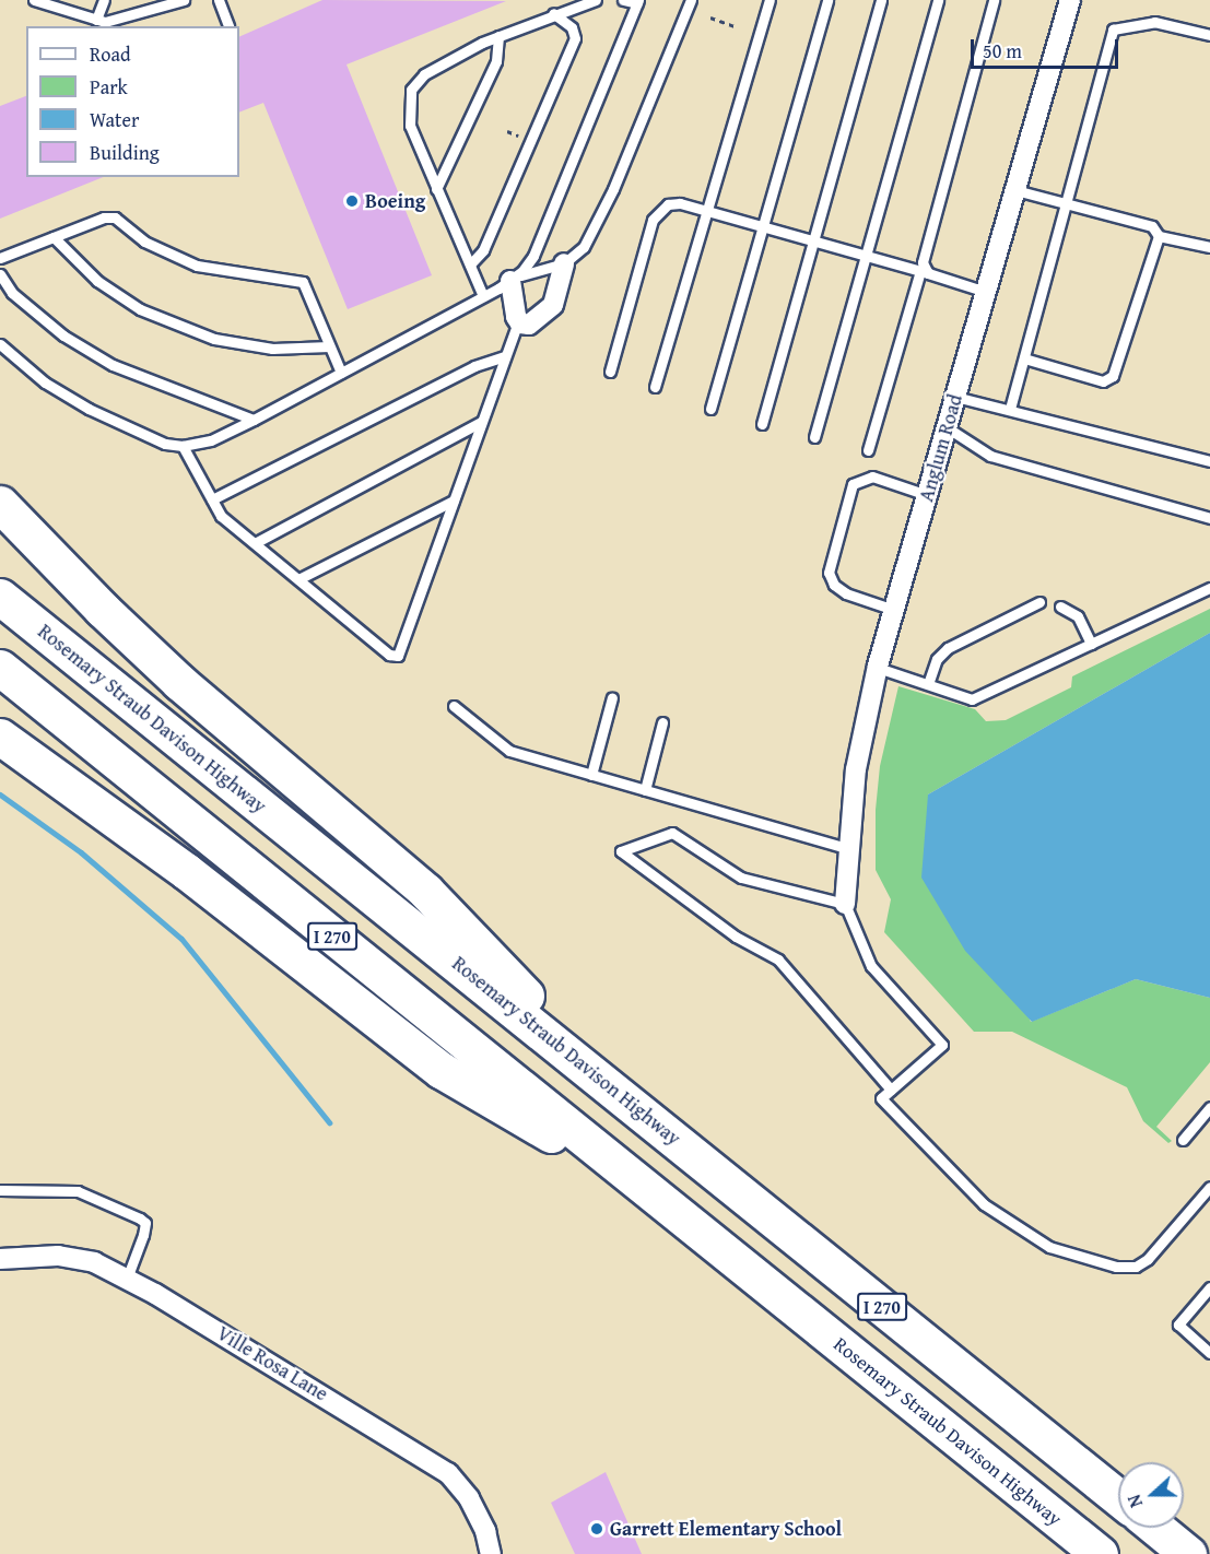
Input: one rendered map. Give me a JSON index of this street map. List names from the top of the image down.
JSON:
{
  "streets": {
    "highway": ["Rosemary Straub Davison Highway", "I 270"],
    "street": ["Anglum Road", "Ville Rosa Lane"]
  },
  "places": ["Boeing", "Garrett Elementary School"],
  "legend": [
    "Road",
    "Park",
    "Water",
    "Building"
  ],
  "scale_bar": "50 m",
  "north": "left"
}
